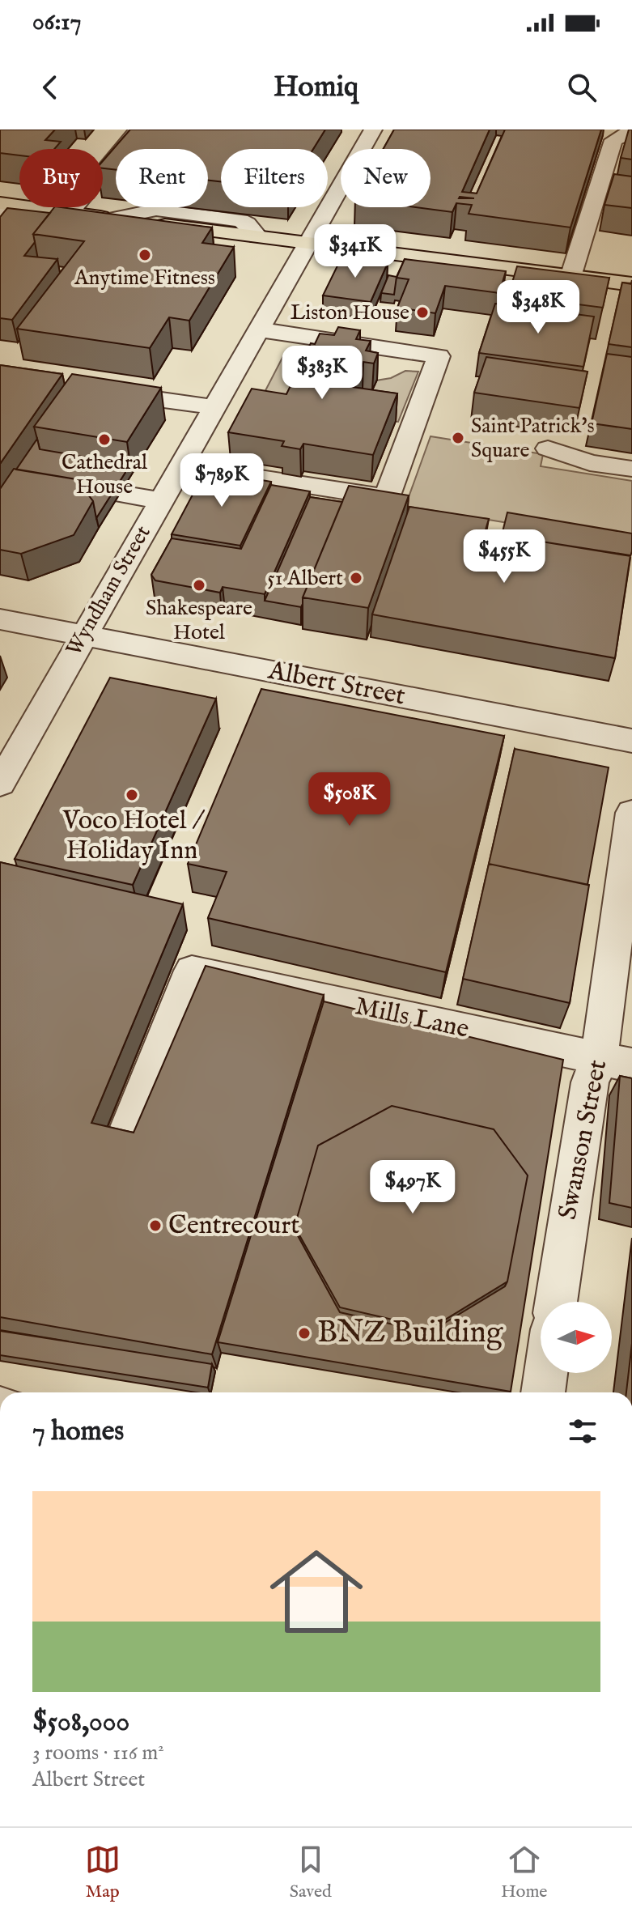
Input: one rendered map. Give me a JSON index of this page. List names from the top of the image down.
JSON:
{
  "streets": {
    "street": [
      "Wyndham Street",
      "Albert Street",
      "Mills Lane",
      "Swanson Street"
    ]
  },
  "crossings": [
    ["Wyndham Street", "Albert Street"],
    ["Mills Lane", "Swanson Street"]
  ],
  "places": [
    "Anytime Fitness",
    "Liston House",
    "Saint Patrick's Square",
    "Cathedral House",
    "51 Albert",
    "Shakespeare Hotel",
    "Voco Hotel / Holiday Inn",
    "Centrecourt",
    "BNZ Building"
  ],
  "north": "right",
  "page": {
    "status": "06:17",
    "header": "Homiq",
    "chip": [
      "Buy",
      "Rent",
      "Filters",
      "New"
    ],
    "price": [
      "$341K",
      "$348K",
      "$383K",
      "$789K",
      "$455K",
      "$508K",
      "$497K"
    ],
    "heading": "7 homes",
    "list": [
      {
        "name": "$508,000",
        "note": "3 rooms · 116 m² · Albert Street"
      }
    ],
    "tabs": ["Map", "Saved", "Home"]
  }
}
